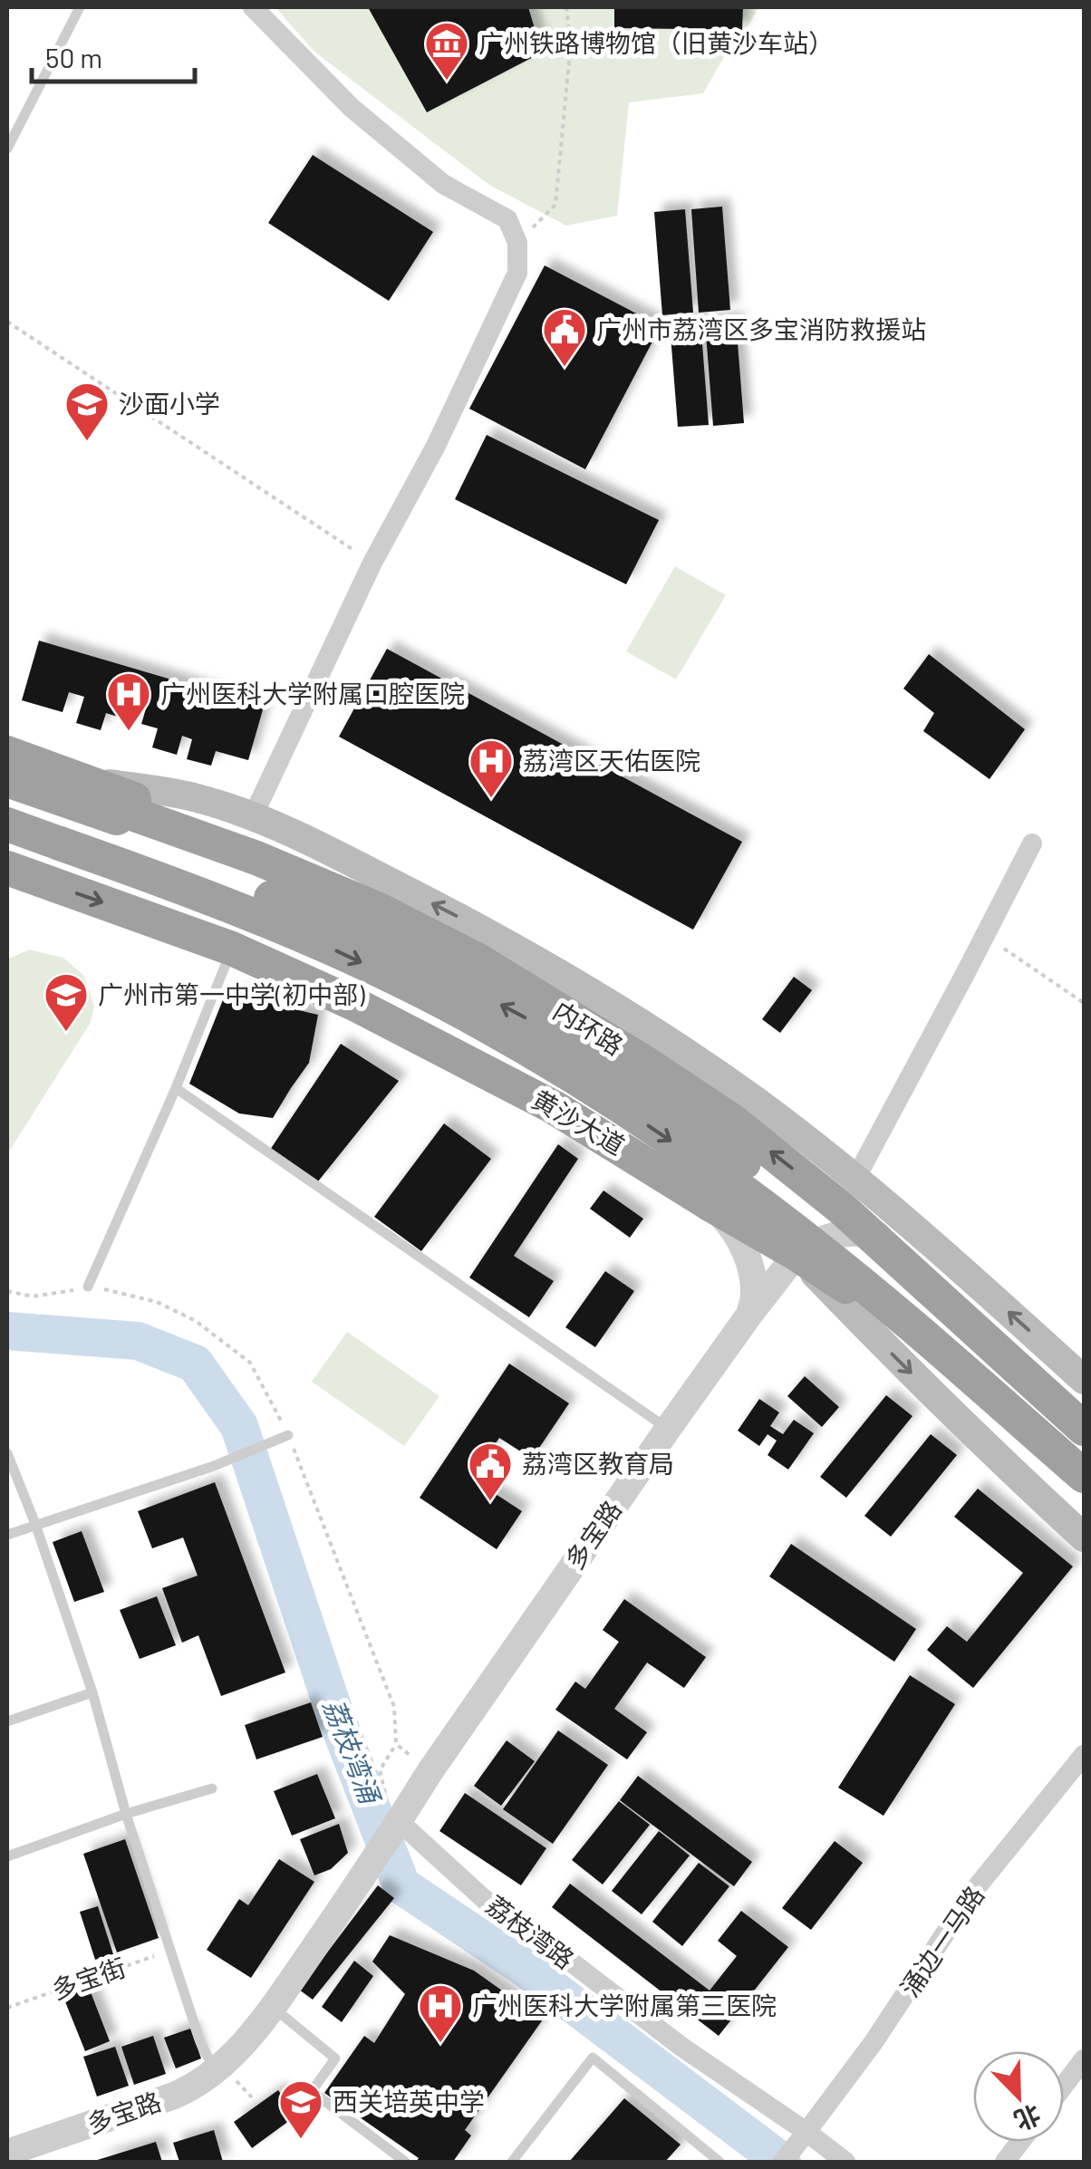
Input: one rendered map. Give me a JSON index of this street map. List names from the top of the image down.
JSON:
{
  "streets": {
    "highway": ["内环路", "黄沙大道"],
    "street": ["多宝路", "荔枝湾路", "涌边一马路"],
    "path": ["多宝街"]
  },
  "crossings": [
    ["黄沙大道", "多宝路"],
    ["多宝路", "荔枝湾路"],
    ["荔枝湾路", "涌边一马路"]
  ],
  "water": ["荔枝湾涌"],
  "places": {
    "museum": ["广州铁路博物馆（旧黄沙车站）"],
    "public building": ["广州市荔湾区多宝消防救援站", "荔湾区教育局"],
    "school or university": ["沙面小学", "广州市第一中学(初中部)", "西关培英中学"],
    "hospital": ["广州医科大学附属口腔医院", "荔湾区天佑医院", "广州医科大学附属第三医院"]
  },
  "scale_bar": "50 m",
  "north": "bottom right"
}
